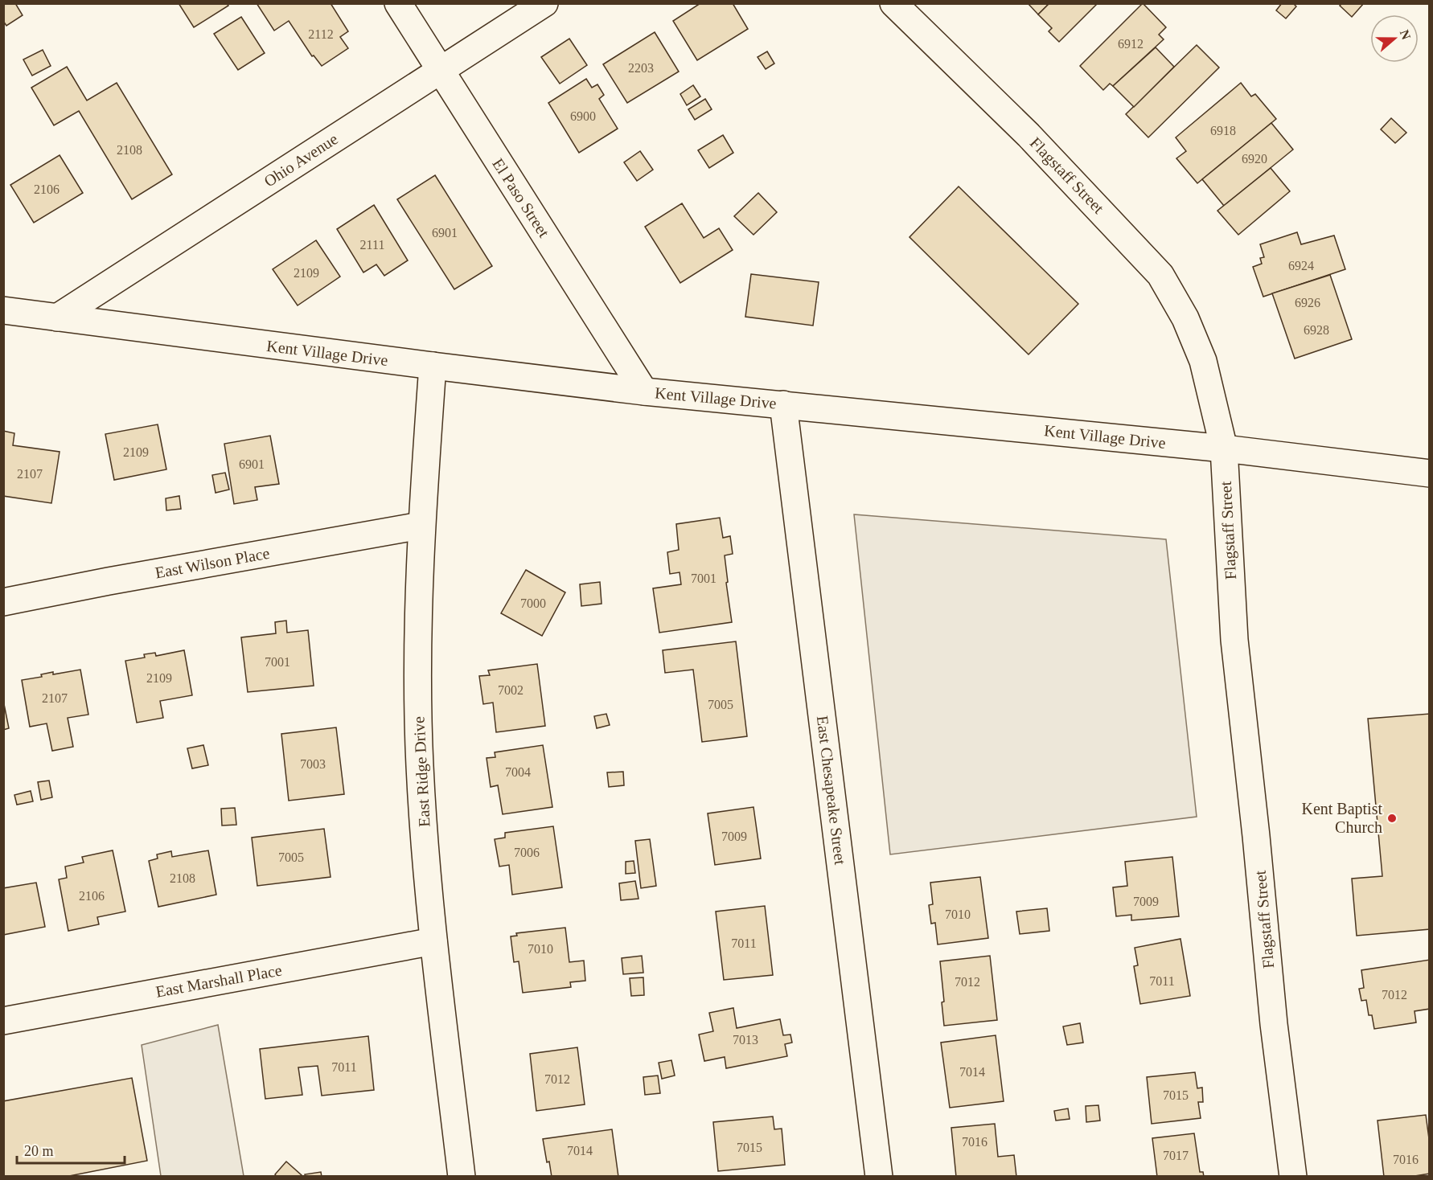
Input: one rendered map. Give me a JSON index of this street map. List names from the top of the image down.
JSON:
{
  "streets": {
    "street": [
      "Ohio Avenue",
      "Flagstaff Street",
      "El Paso Street",
      "Kent Village Drive",
      "East Wilson Place",
      "East Ridge Drive",
      "East Chesapeake Street",
      "East Marshall Place"
    ]
  },
  "crossings": [
    ["Ohio Avenue", "El Paso Street"],
    ["Ohio Avenue", "Kent Village Drive"],
    ["Flagstaff Street", "Kent Village Drive"],
    ["El Paso Street", "Kent Village Drive"],
    ["Kent Village Drive", "East Ridge Drive"],
    ["Kent Village Drive", "East Chesapeake Street"],
    ["East Wilson Place", "East Ridge Drive"],
    ["East Ridge Drive", "East Marshall Place"]
  ],
  "places": ["Kent Baptist Church"],
  "house_numbers": [
    "2112",
    "6912",
    "2203",
    "6900",
    "6918",
    "2108",
    "6920",
    "2106",
    "6901",
    "2111",
    "6924",
    "2109",
    "6926",
    "6928",
    "2109",
    "6901",
    "2107",
    "7001",
    "7000",
    "7001",
    "2109",
    "7002",
    "2107",
    "7005",
    "7003",
    "7004",
    "7009",
    "7006",
    "7005",
    "2108",
    "2106",
    "7009",
    "7010",
    "7011",
    "7010",
    "7011",
    "7012",
    "7012",
    "7013",
    "7011",
    "7014",
    "7012",
    "7015",
    "7016",
    "7015",
    "7014",
    "7017",
    "7016"
  ],
  "scale_bar": "20 m",
  "north": "right"
}
